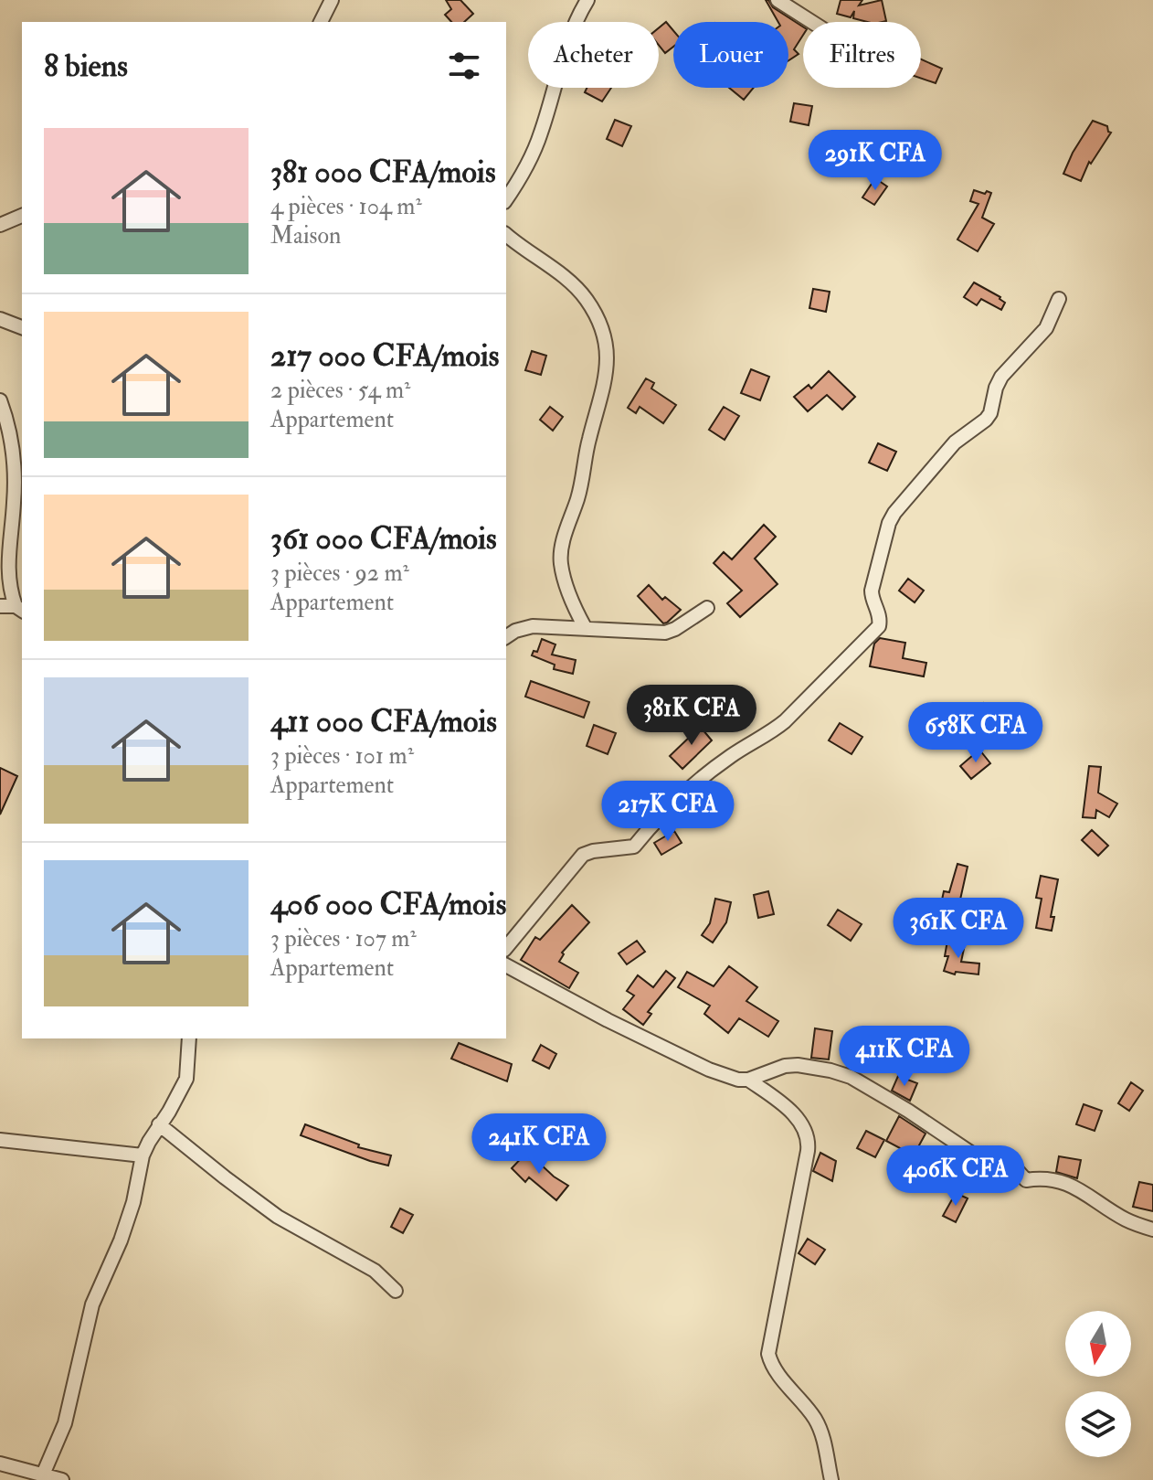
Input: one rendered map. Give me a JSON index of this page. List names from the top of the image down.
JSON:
{
  "north": "bottom",
  "page": {
    "chip": ["Acheter", "Louer", "Filtres"],
    "heading": "8 biens",
    "list": [
      {
        "name": "381 000 CFA/mois",
        "note": "4 pièces · 104 m² · Maison"
      },
      {
        "name": "217 000 CFA/mois",
        "note": "2 pièces · 54 m² · Appartement"
      },
      {
        "name": "361 000 CFA/mois",
        "note": "3 pièces · 92 m² · Appartement"
      },
      {
        "name": "411 000 CFA/mois",
        "note": "3 pièces · 101 m² · Appartement"
      },
      {
        "name": "406 000 CFA/mois",
        "note": "3 pièces · 107 m² · Appartement"
      }
    ],
    "price": [
      "291K CFA",
      "381K CFA",
      "658K CFA",
      "217K CFA",
      "361K CFA",
      "411K CFA",
      "241K CFA",
      "406K CFA"
    ]
  }
}
